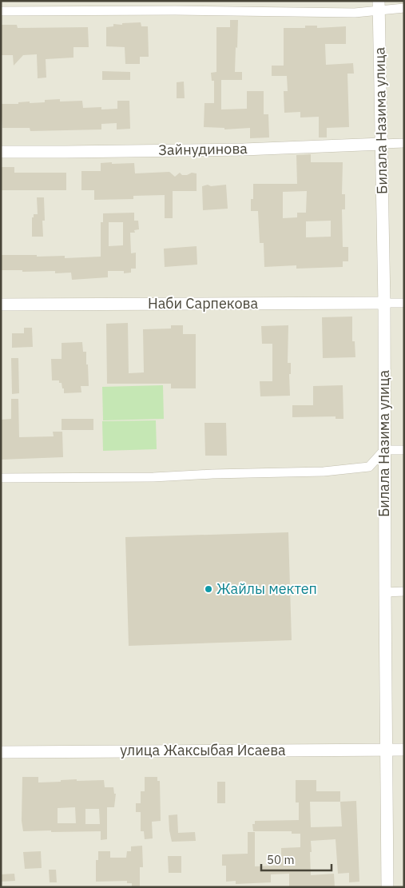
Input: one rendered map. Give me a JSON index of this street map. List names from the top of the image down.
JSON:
{
  "streets": {
    "street": [
      "Билала Назима улица",
      "Зайнудинова",
      "Наби Сарпекова",
      "улица Жаксыбая Исаева"
    ]
  },
  "crossings": [
    ["Билала Назима улица", "Зайнудинова"],
    ["Билала Назима улица", "Наби Сарпекова"],
    ["Билала Назима улица", "улица Жаксыбая Исаева"]
  ],
  "places": ["Жайлы мектеп"],
  "scale_bar": "50 m"
}
